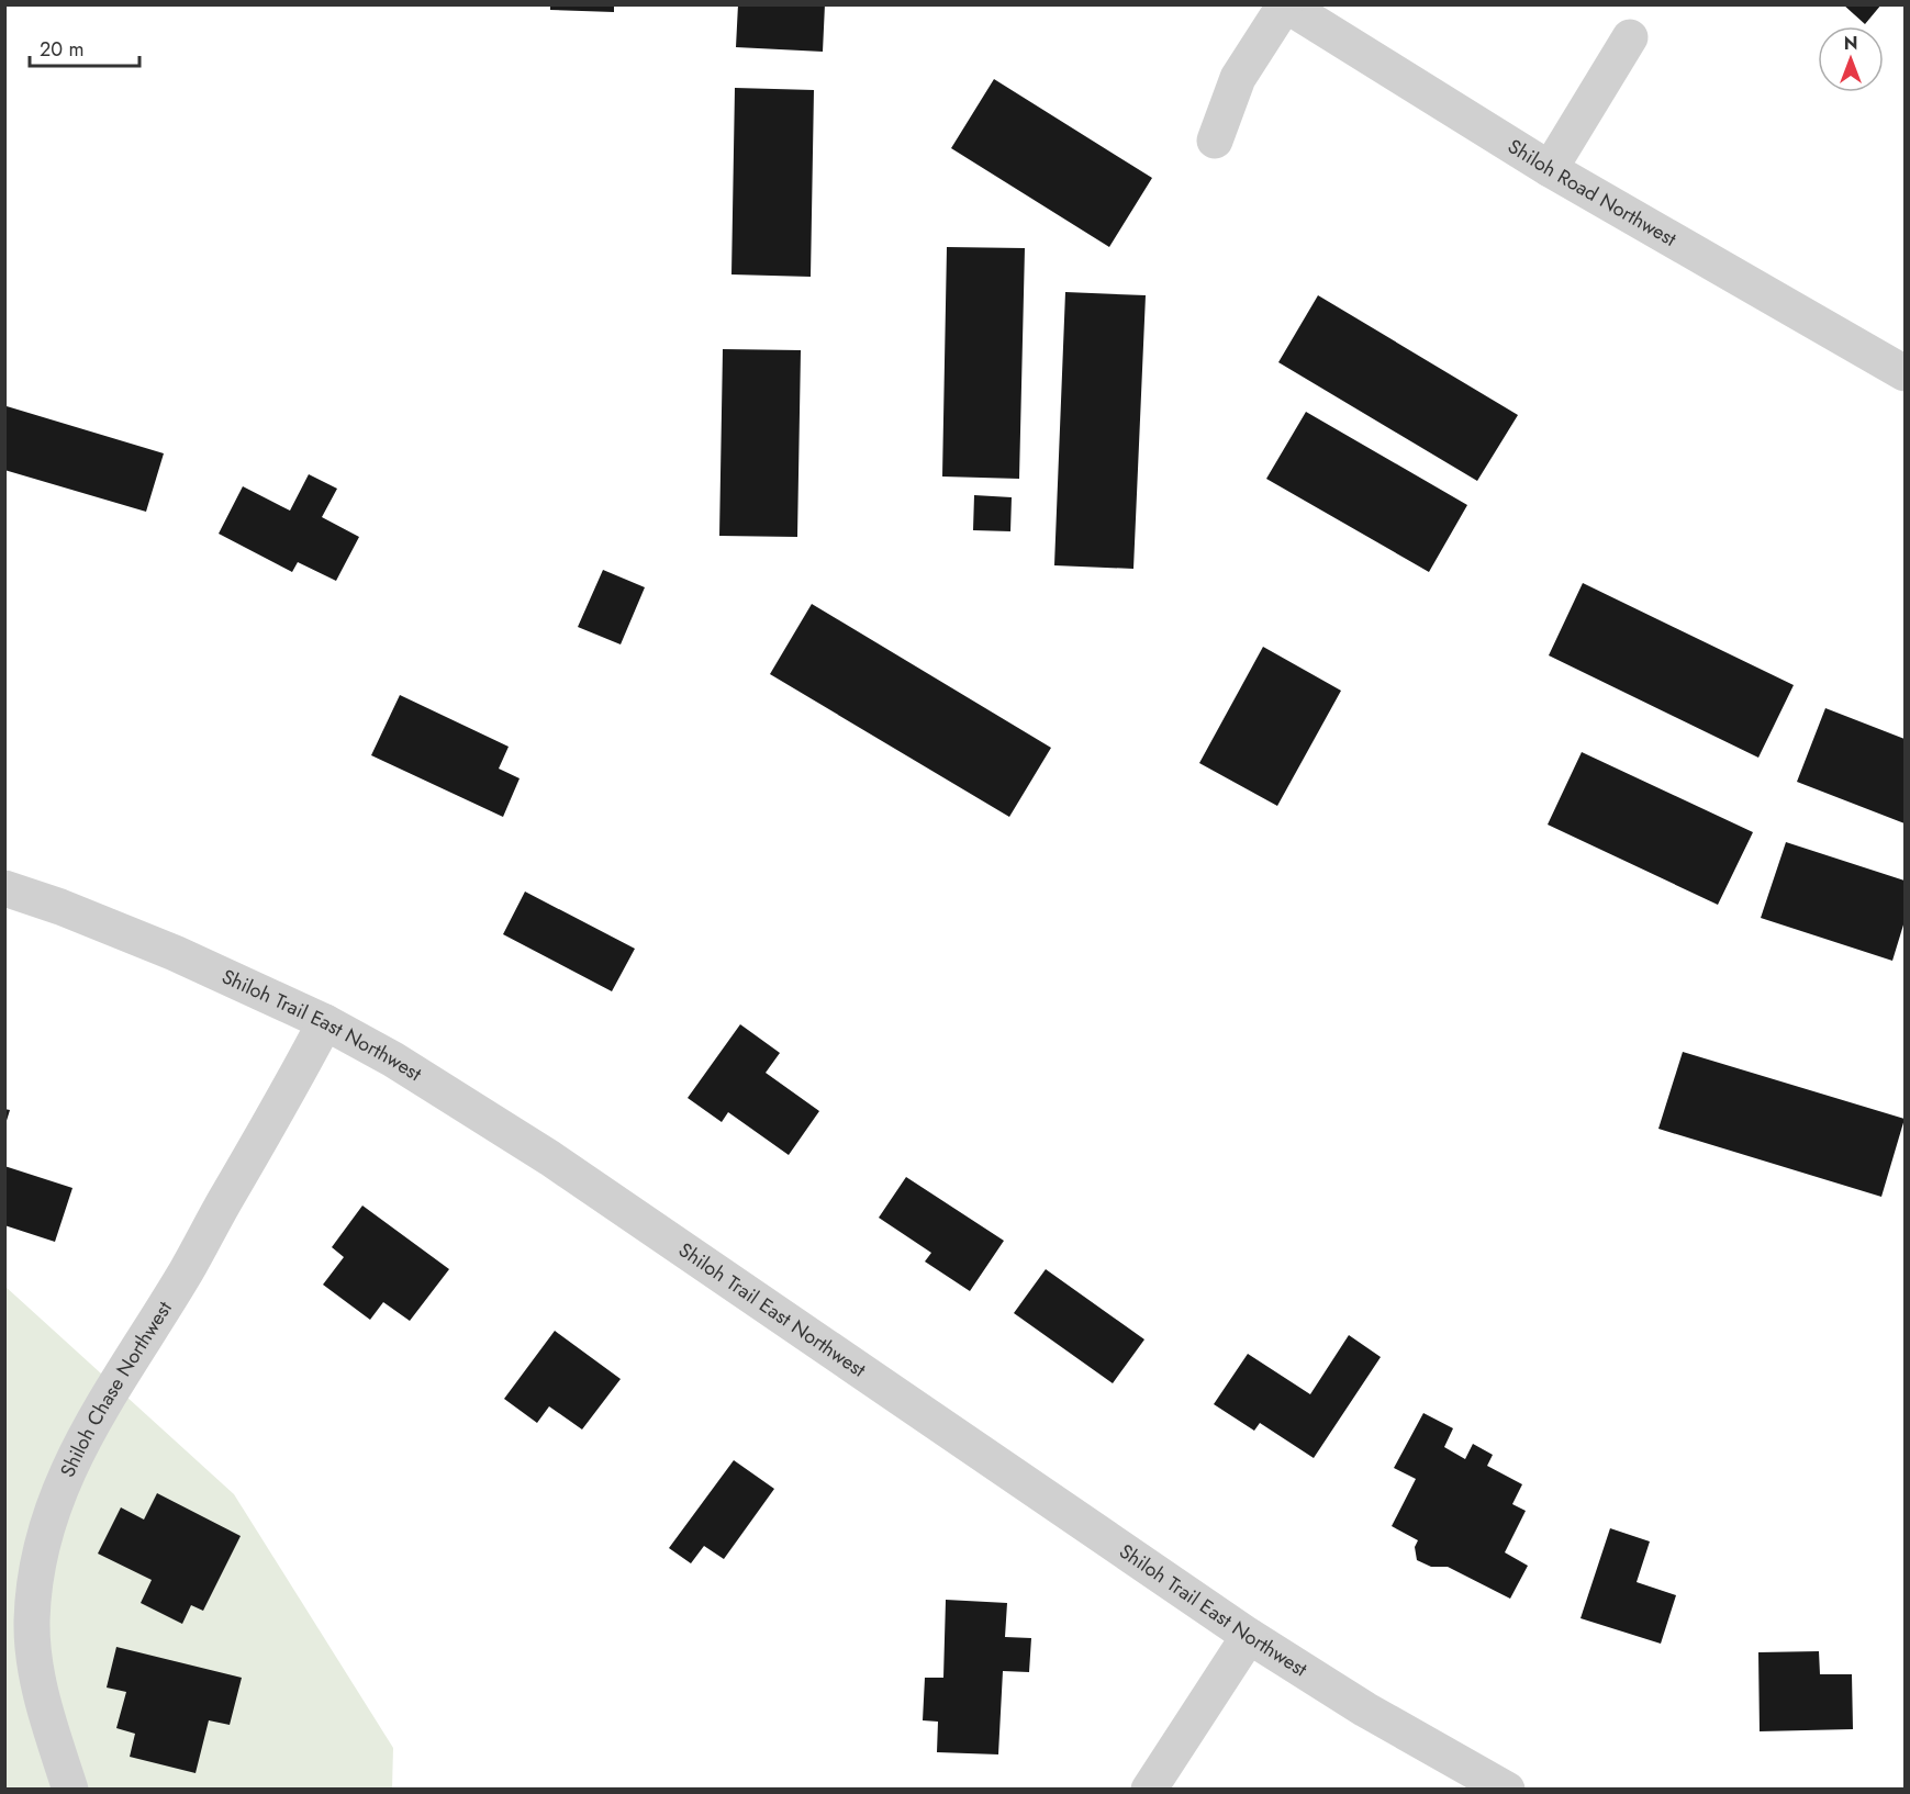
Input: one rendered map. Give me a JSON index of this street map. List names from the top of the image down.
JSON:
{
  "streets": {
    "street": ["Shiloh Road Northwest", "Shiloh Trail East Northwest", "Shiloh Chase Northwest"]
  },
  "crossings": [
    ["Shiloh Trail East Northwest", "Shiloh Chase Northwest"]
  ],
  "scale_bar": "20 m",
  "north": "top"
}
